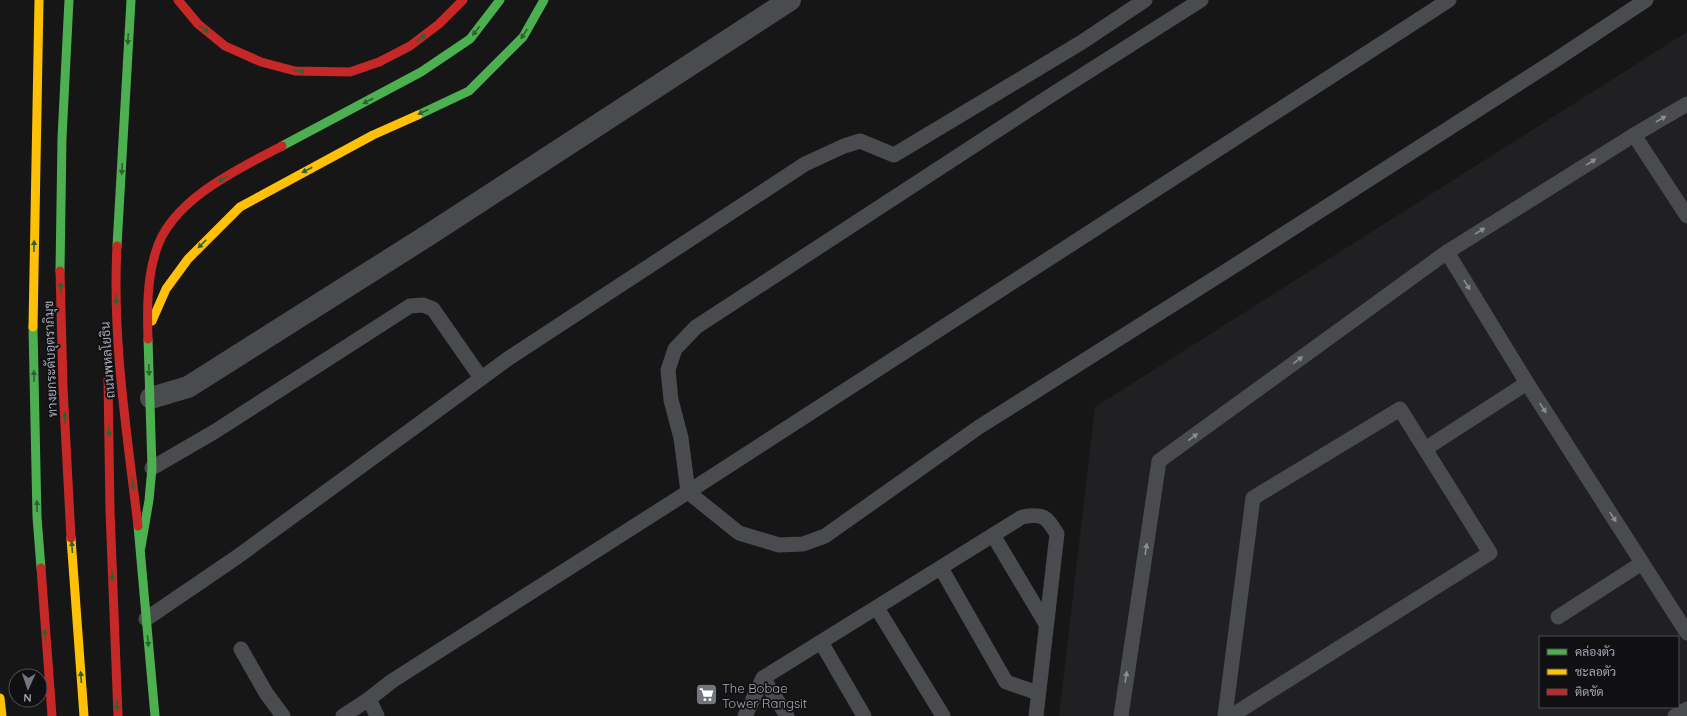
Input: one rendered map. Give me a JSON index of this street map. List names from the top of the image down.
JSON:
{
  "streets": {
    "main road": ["ทางยกระดับอุตราภิมุข", "ถนนพหลโยธิน"]
  },
  "places": {
    "supermarket": ["The Bobae Tower Rangsit"]
  },
  "legend": ["คล่องตัว", "ชะลอตัว", "ติดขัด"],
  "north": "bottom"
}
